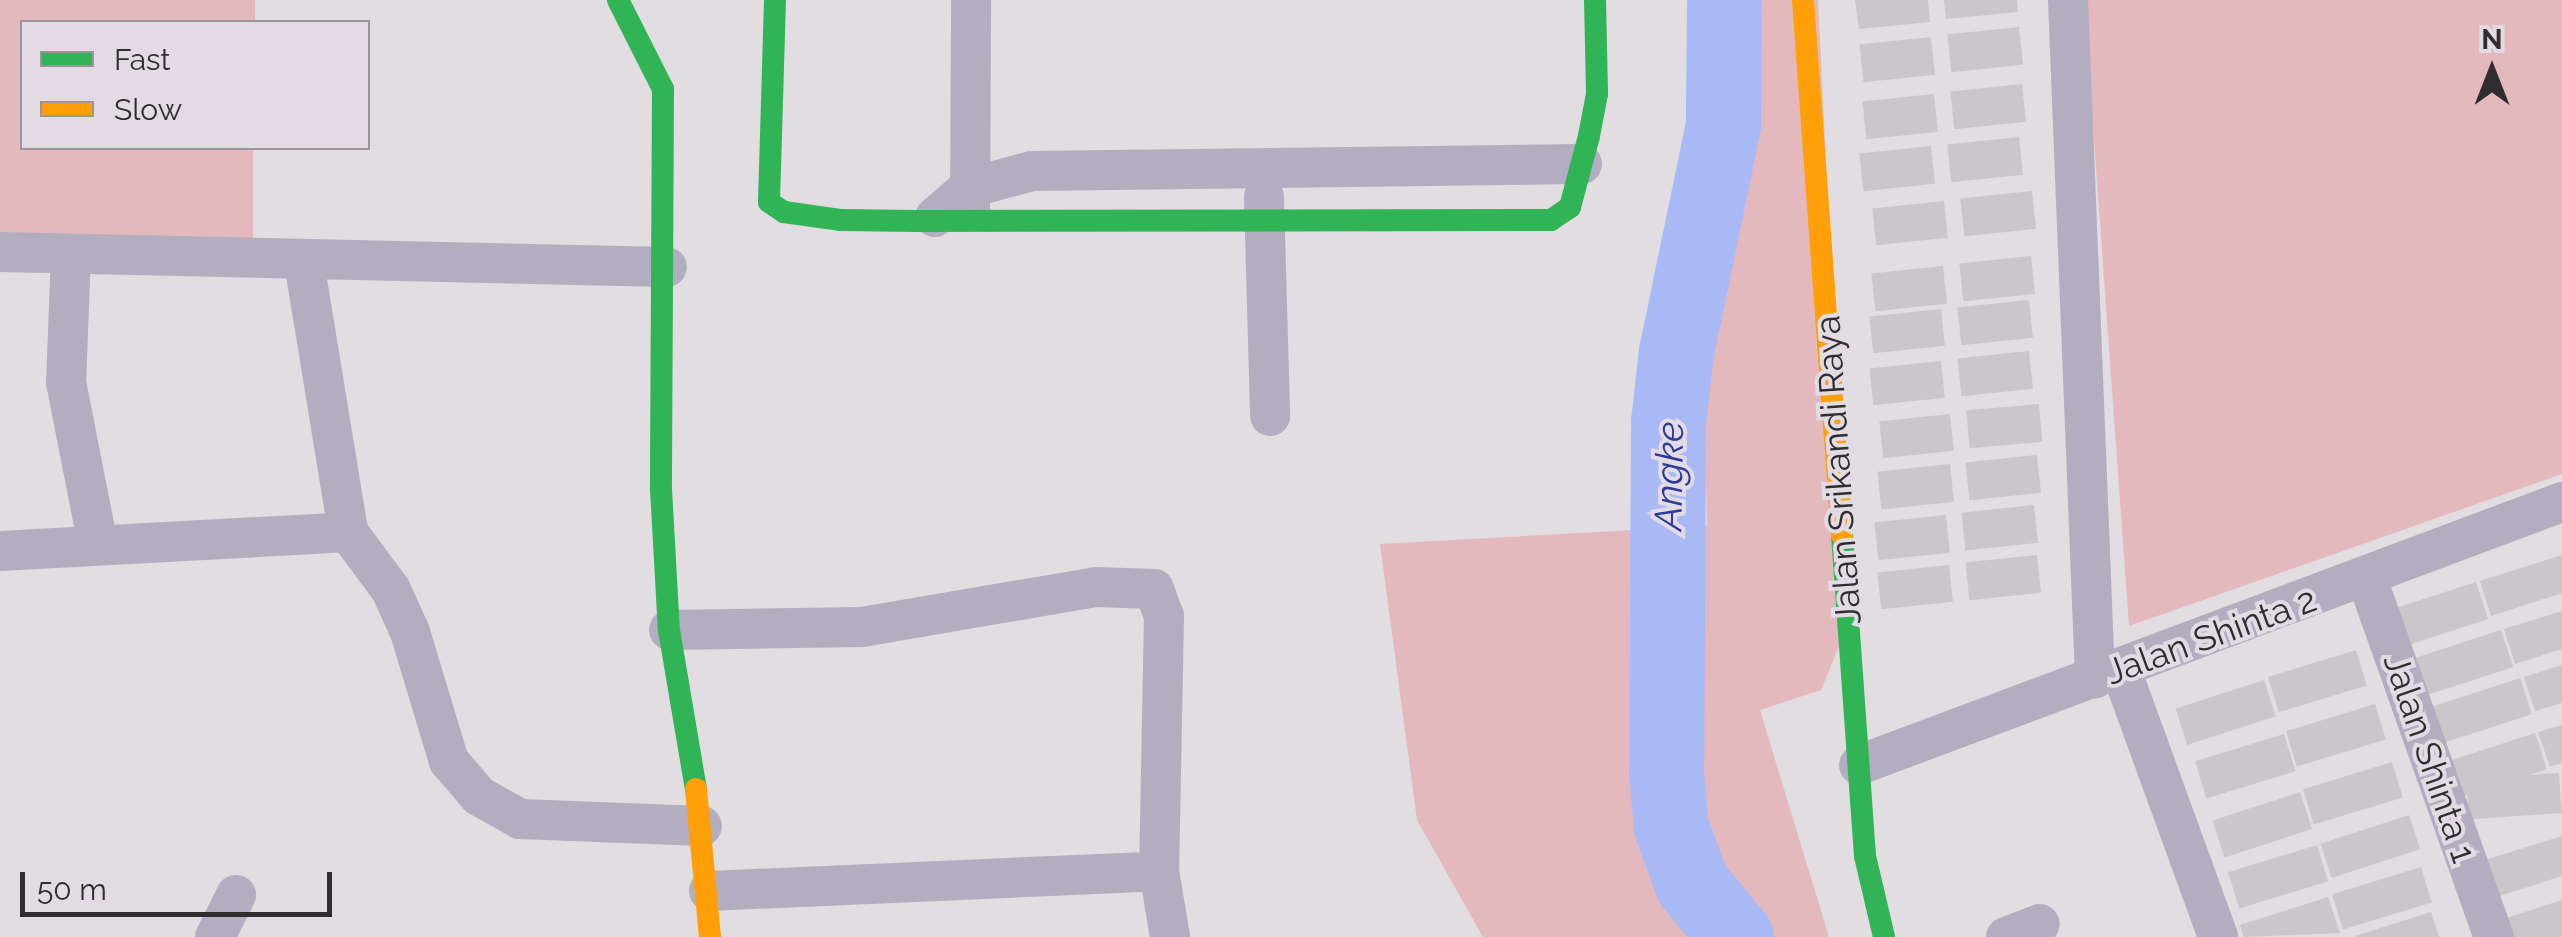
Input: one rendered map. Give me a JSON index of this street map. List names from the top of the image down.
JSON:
{
  "streets": {
    "street": ["Jalan Srikandi Raya", "Jalan Shinta 2", "Jalan Shinta 1"]
  },
  "crossings": [
    ["Jalan Srikandi Raya", "Jalan Shinta 2"],
    ["Jalan Shinta 2", "Jalan Shinta 1"]
  ],
  "water": ["Angke"],
  "legend": ["Fast", "Slow"],
  "scale_bar": "50 m",
  "north": "top"
}
